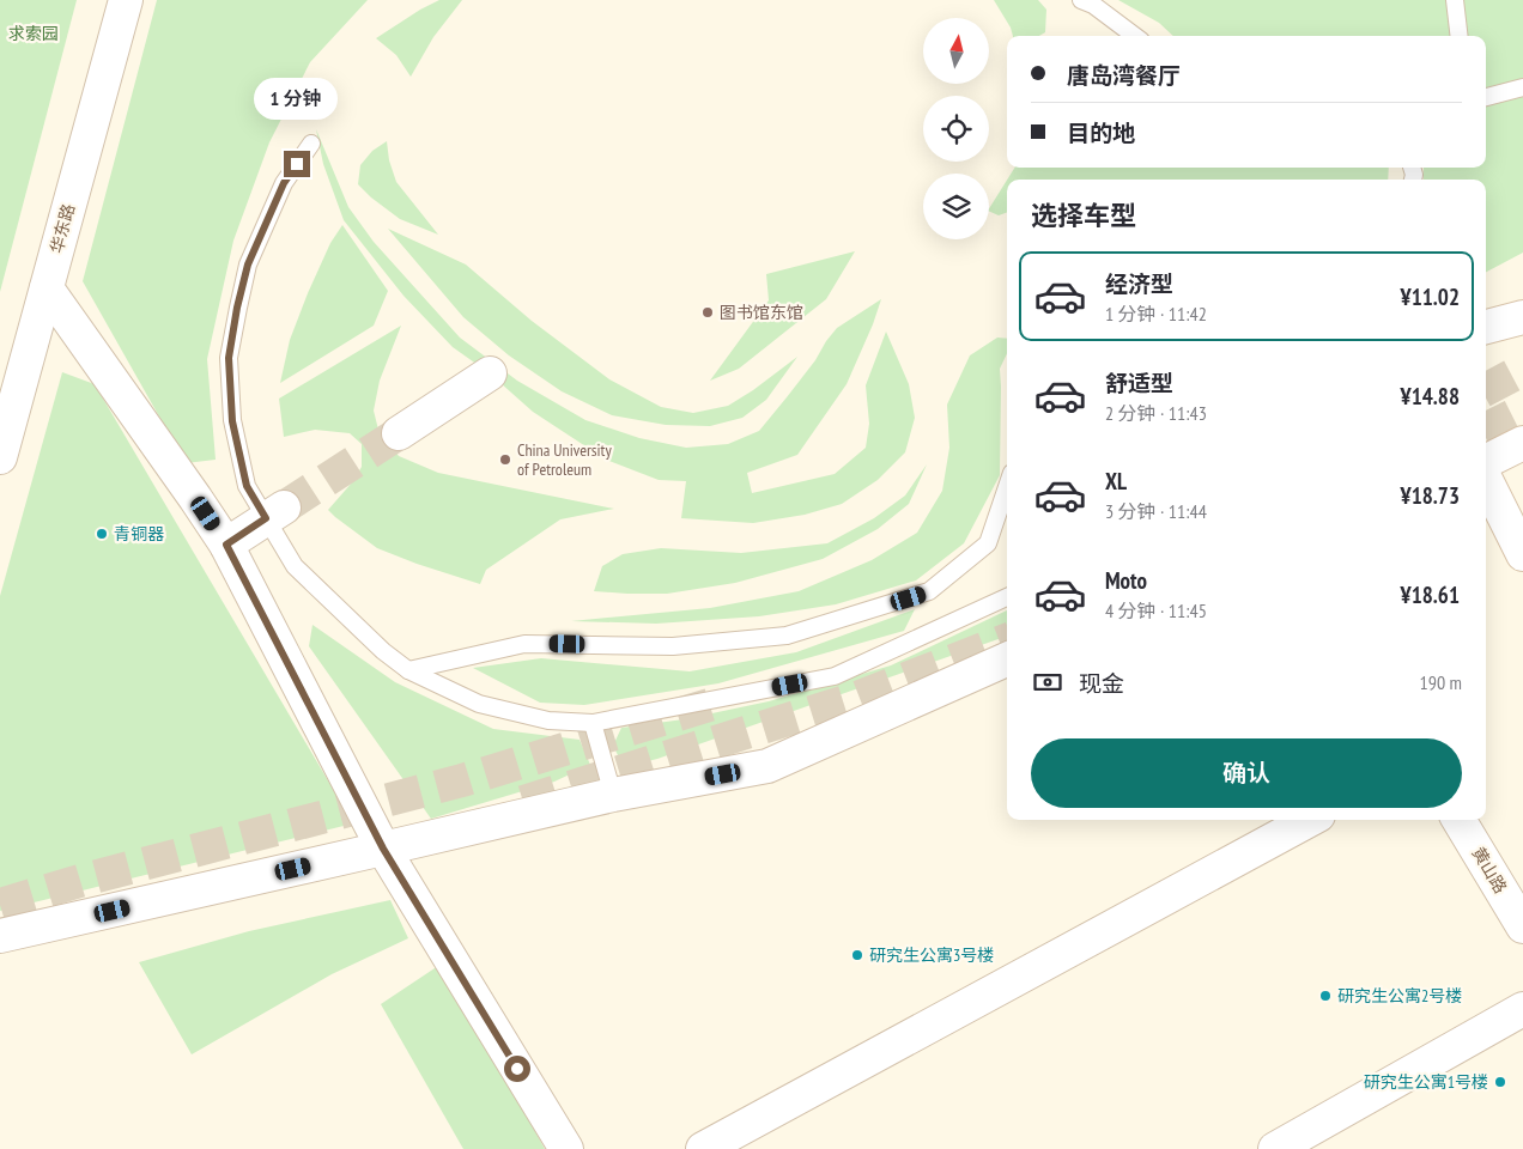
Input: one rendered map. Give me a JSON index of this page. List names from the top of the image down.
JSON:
{
  "streets": {
    "street": ["华东路", "黄山路"]
  },
  "parks": ["求索园"],
  "places": [
    "图书馆东馆",
    "China University of Petroleum",
    "青铜器",
    "研究生公寓3号楼",
    "研究生公寓2号楼",
    "研究生公寓1号楼"
  ],
  "north": "top",
  "page": {
    "banner": ["唐岛湾餐厅", "目的地"],
    "bubble": "1 分钟",
    "heading": "选择车型",
    "list": [
      {
        "name": "经济型",
        "note": "1 分钟 · 11:42",
        "value": "¥11.02"
      },
      {
        "name": "舒适型",
        "note": "2 分钟 · 11:43",
        "value": "¥14.88"
      },
      {
        "name": "XL",
        "note": "3 分钟 · 11:44",
        "value": "¥18.73"
      },
      {
        "name": "Moto",
        "note": "4 分钟 · 11:45",
        "value": "¥18.61"
      }
    ],
    "pay": ["现金", "190 m"],
    "buttons": "确认"
  }
}
